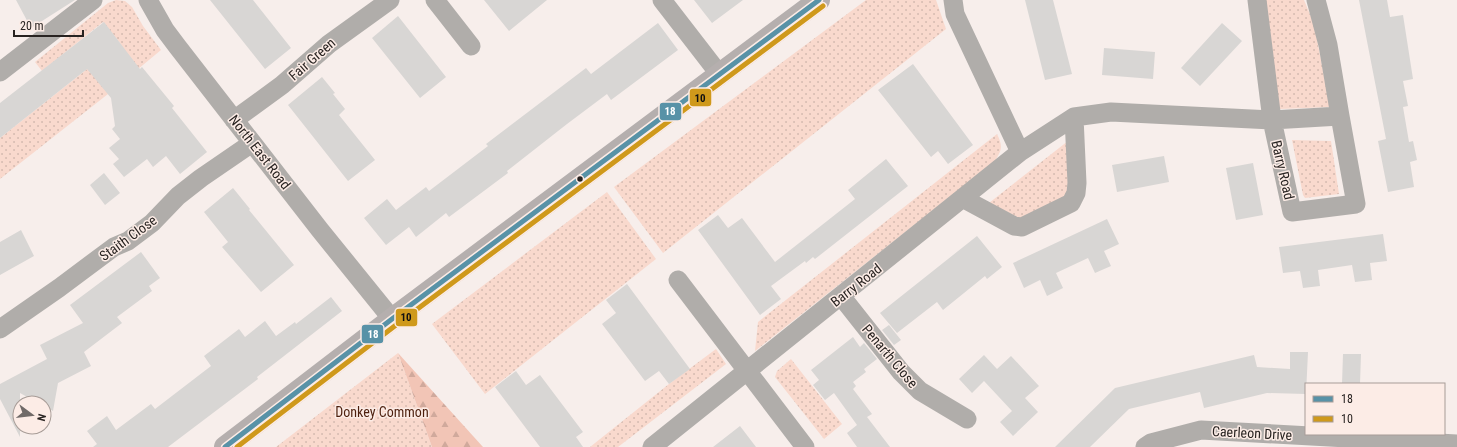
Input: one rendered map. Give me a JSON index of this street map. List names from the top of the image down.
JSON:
{
  "streets": {
    "street": [
      "Fair Green",
      "North East Road",
      "Barry Road",
      "Staith Close",
      "Penarth Close",
      "Caerleon Drive"
    ]
  },
  "crossings": [
    ["Fair Green", "North East Road"],
    ["North East Road", "Staith Close"],
    ["Barry Road", "Penarth Close"]
  ],
  "parks": ["Donkey Common"],
  "lines": ["transit line 18", "transit line 10"],
  "legend": ["18", "10"],
  "scale_bar": "20 m",
  "north": "right"
}
